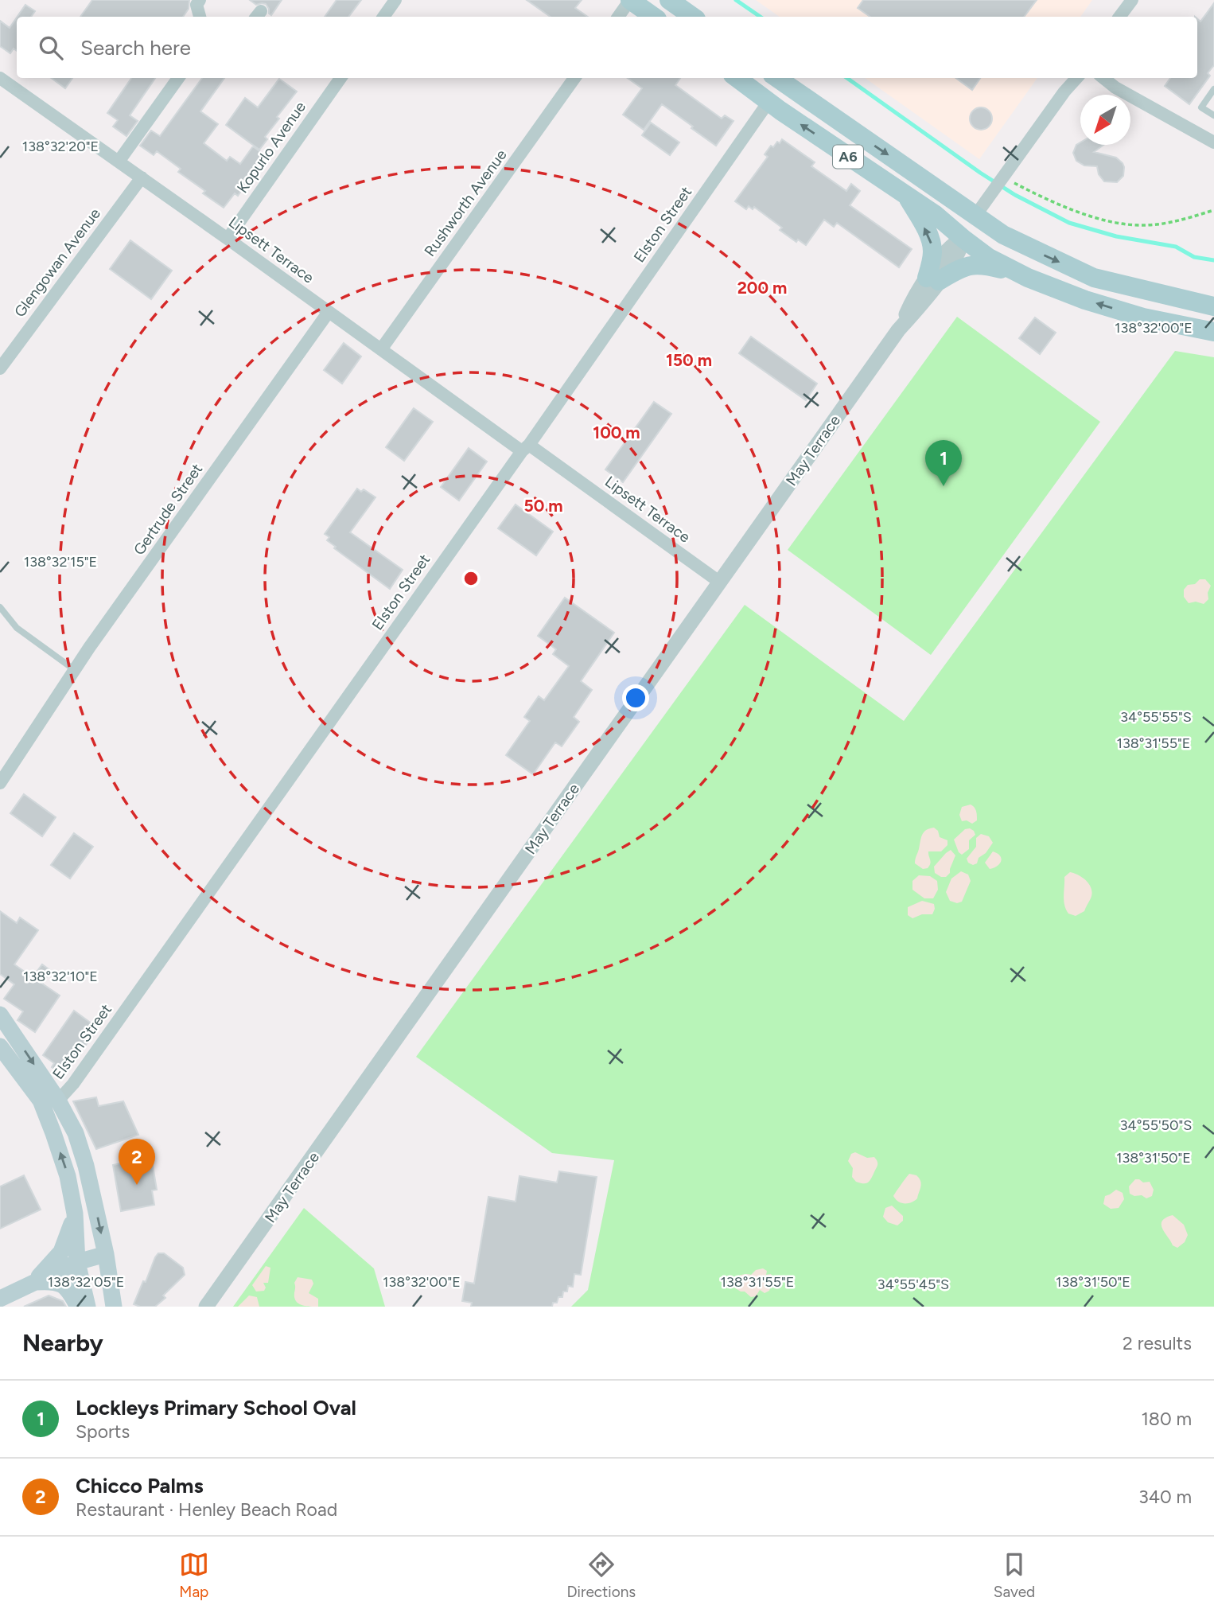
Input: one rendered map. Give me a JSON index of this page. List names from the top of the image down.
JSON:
{
  "streets": {
    "main road": ["A6"],
    "street": [
      "Kopurlo Avenue",
      "Rushworth Avenue",
      "Elston Street",
      "Lipsett Terrace",
      "Glengowan Avenue",
      "May Terrace",
      "Gertrude Street"
    ]
  },
  "crossings": [
    ["Kopurlo Avenue", "Lipsett Terrace"],
    ["A6", "Elston Street"],
    ["A6", "May Terrace"],
    ["Rushworth Avenue", "Lipsett Terrace"],
    ["Elston Street", "Lipsett Terrace"],
    ["Lipsett Terrace", "Glengowan Avenue"],
    ["Lipsett Terrace", "May Terrace"],
    ["Lipsett Terrace", "Gertrude Street"]
  ],
  "north": "bottom left",
  "page": {
    "search": "Search here",
    "pins": ["1", "2"],
    "heading": ["Nearby", "2 results"],
    "list": [
      {
        "mark": "1",
        "name": "Lockleys Primary School Oval",
        "note": "Sports",
        "value": "180 m"
      },
      {
        "mark": "2",
        "name": "Chicco Palms",
        "note": "Restaurant · Henley Beach Road",
        "value": "340 m"
      }
    ],
    "nav": ["Map", "Directions", "Saved"]
  },
  "coordinates": [
    "138°32'20\"E",
    "138°32'00\"E",
    "138°32'15\"E",
    "34°55'55\"S",
    "138°31'55\"E",
    "138°32'10\"E",
    "34°55'50\"S",
    "138°31'50\"E",
    "138°32'05\"E",
    "34°55'45\"S"
  ],
  "rings": [
    "200 m",
    "150 m",
    "100 m",
    "50 m"
  ]
}
